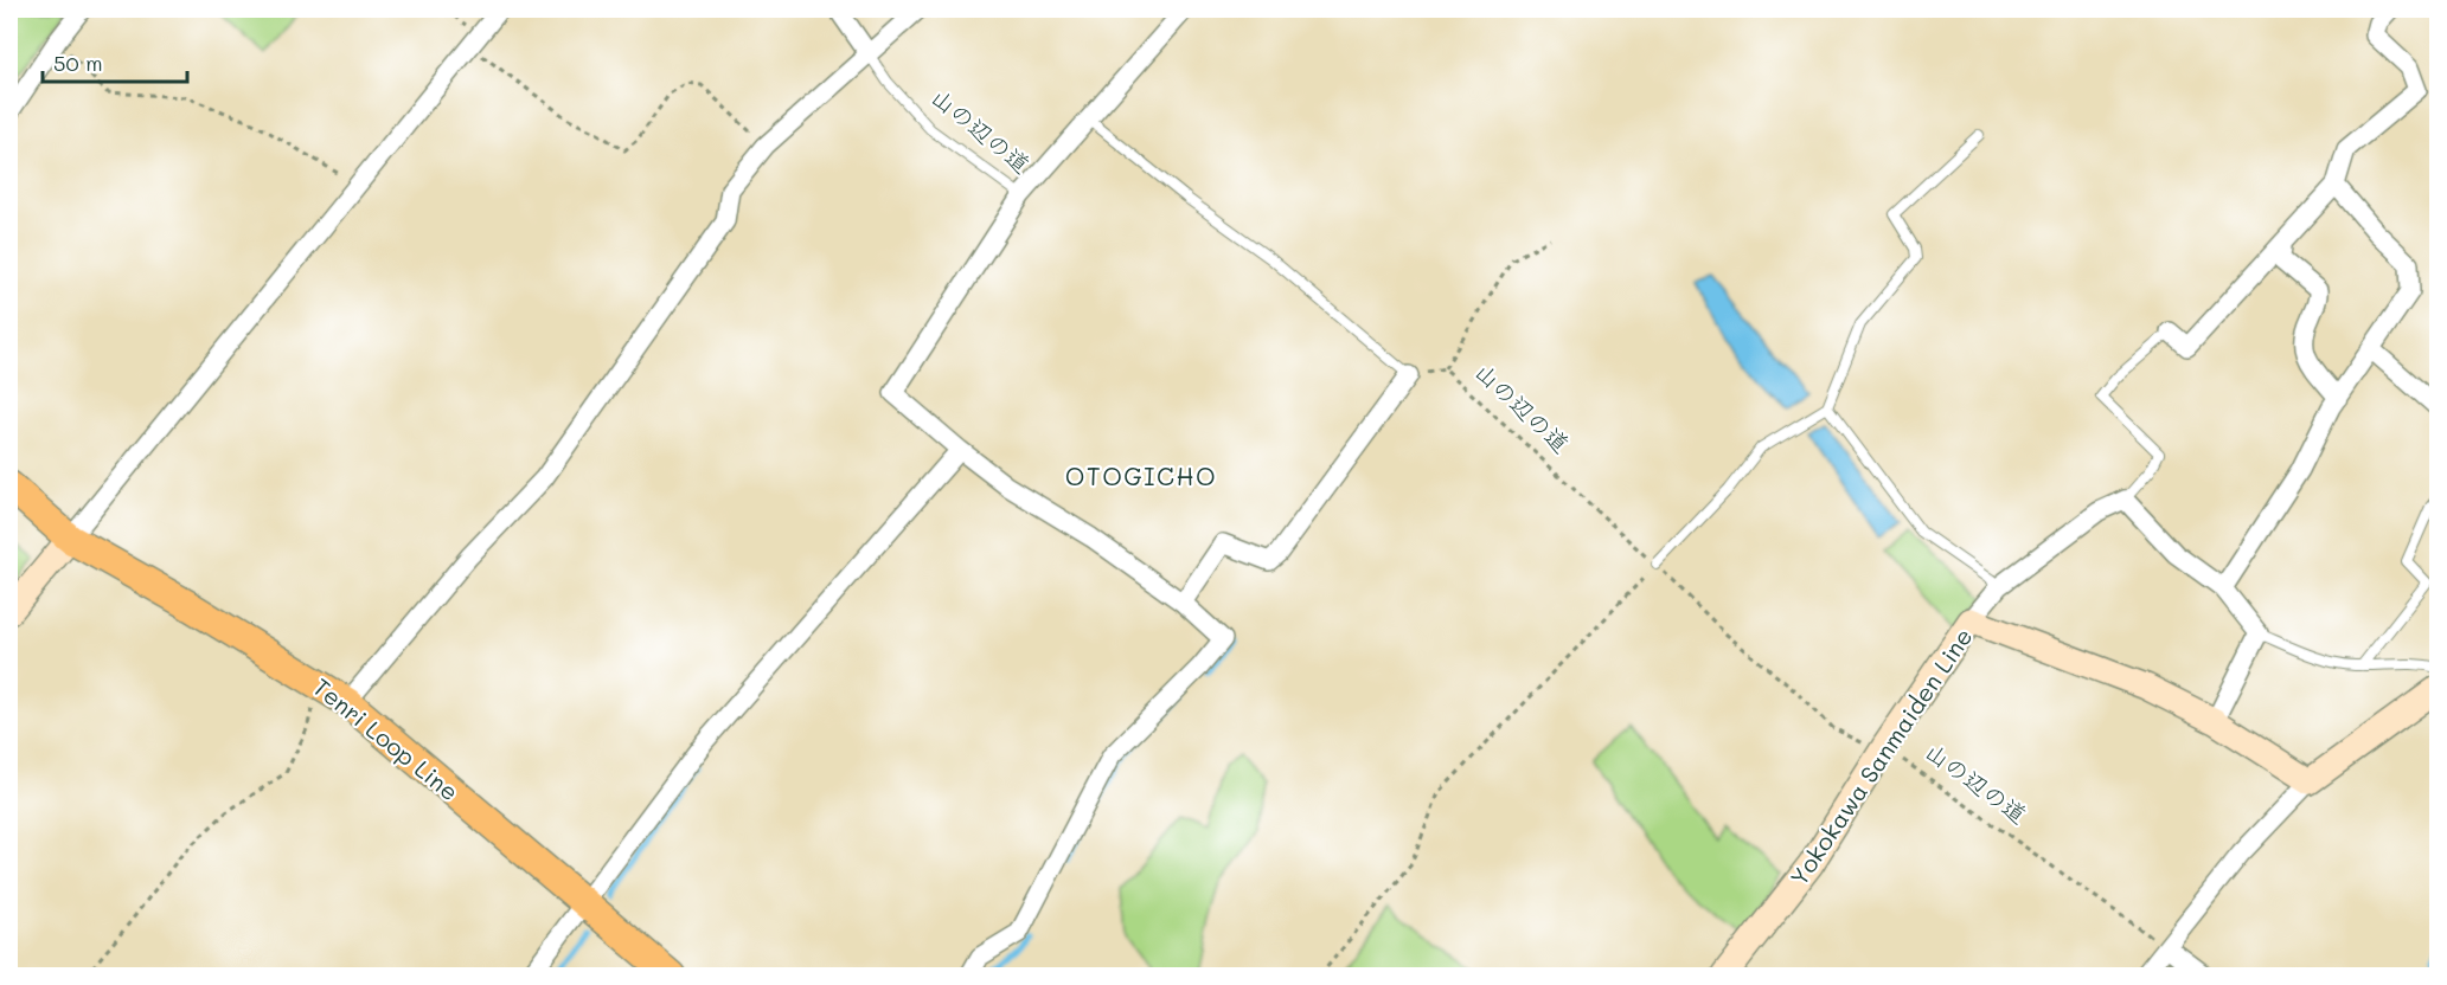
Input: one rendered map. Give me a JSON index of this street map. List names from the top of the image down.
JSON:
{
  "streets": {
    "main road": ["Tenri Loop Line", "Yokokawa Sanmaiden Line"],
    "street": ["山の辺の道"]
  },
  "crossings": [
    ["山の辺の道", "Yokokawa Sanmaiden Line"]
  ],
  "districts": ["OTOGICHO"],
  "scale_bar": "50 m"
}
